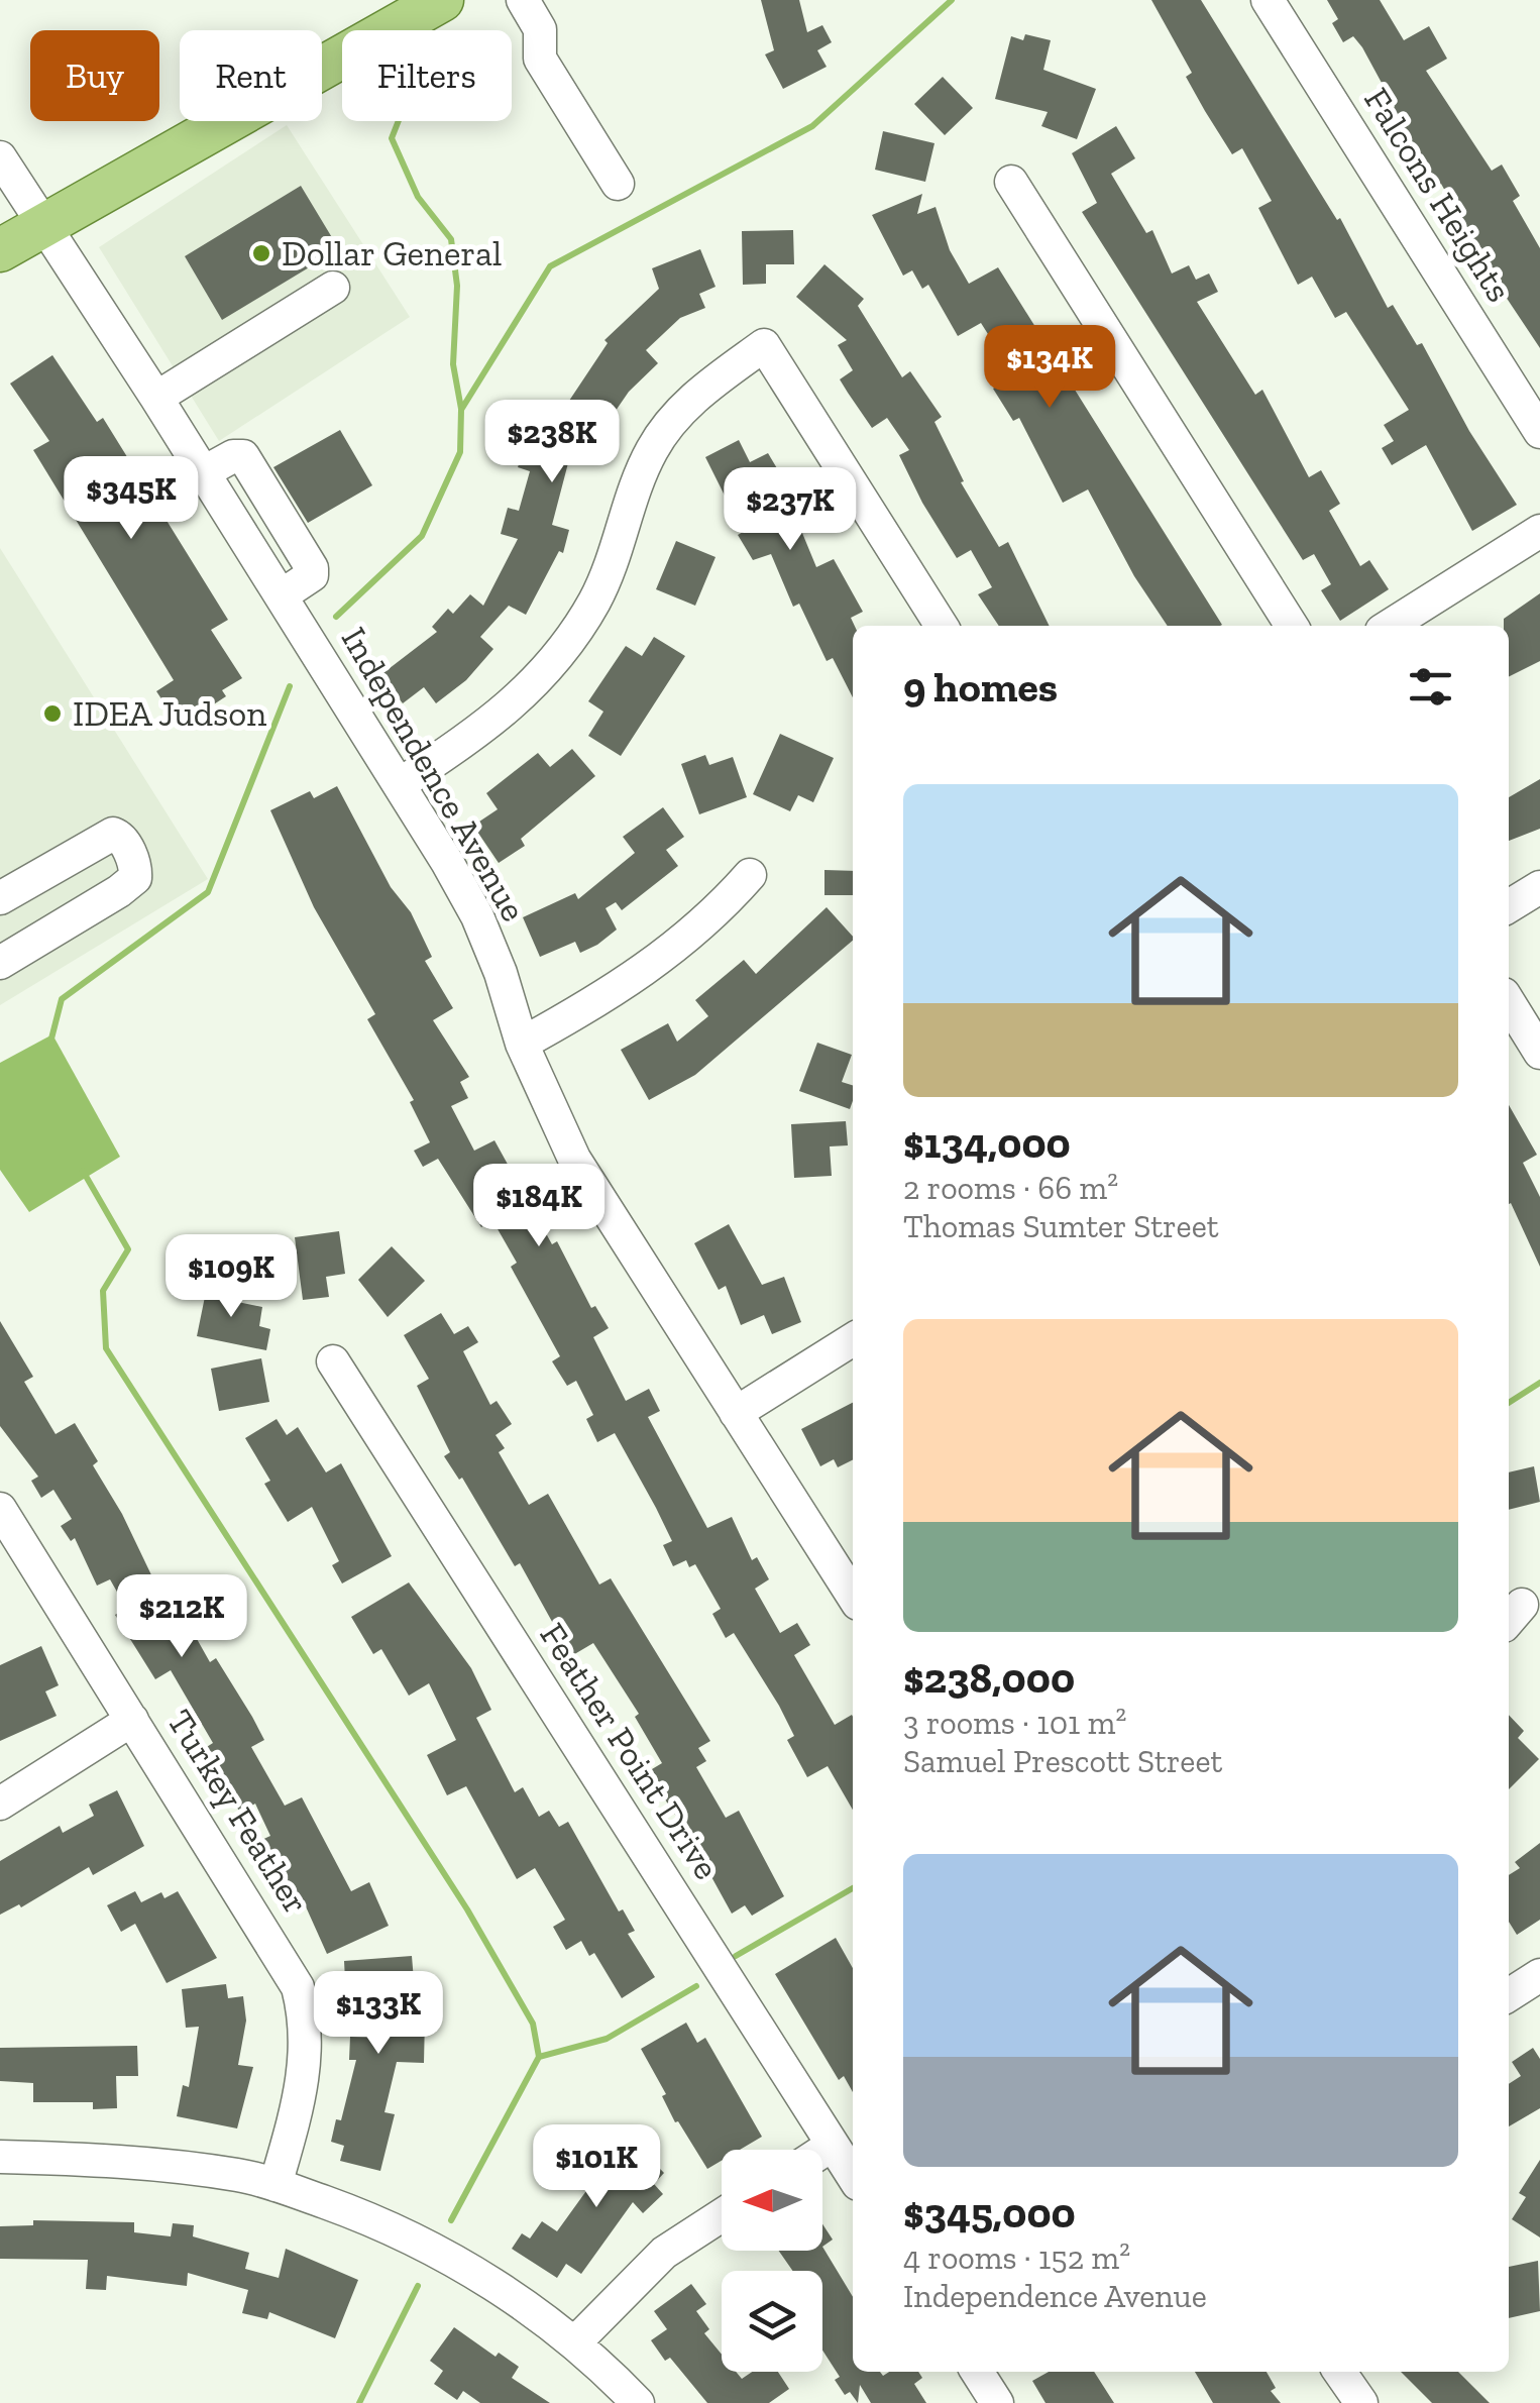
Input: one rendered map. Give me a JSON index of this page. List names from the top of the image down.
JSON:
{
  "streets": {
    "street": [
      "Falcons Heights",
      "Independence Avenue",
      "Feather Point Drive",
      "Turkey Feather"
    ]
  },
  "places": ["Dollar General", "IDEA Judson"],
  "north": "left",
  "page": {
    "chip": ["Buy", "Rent", "Filters"],
    "price": [
      "$134K",
      "$238K",
      "$345K",
      "$237K",
      "$184K",
      "$109K",
      "$212K",
      "$133K",
      "$101K"
    ],
    "heading": "9 homes",
    "list": [
      {
        "name": "$134,000",
        "note": "2 rooms · 66 m² · Thomas Sumter Street"
      },
      {
        "name": "$238,000",
        "note": "3 rooms · 101 m² · Samuel Prescott Street"
      },
      {
        "name": "$345,000",
        "note": "4 rooms · 152 m² · Independence Avenue"
      }
    ]
  }
}
